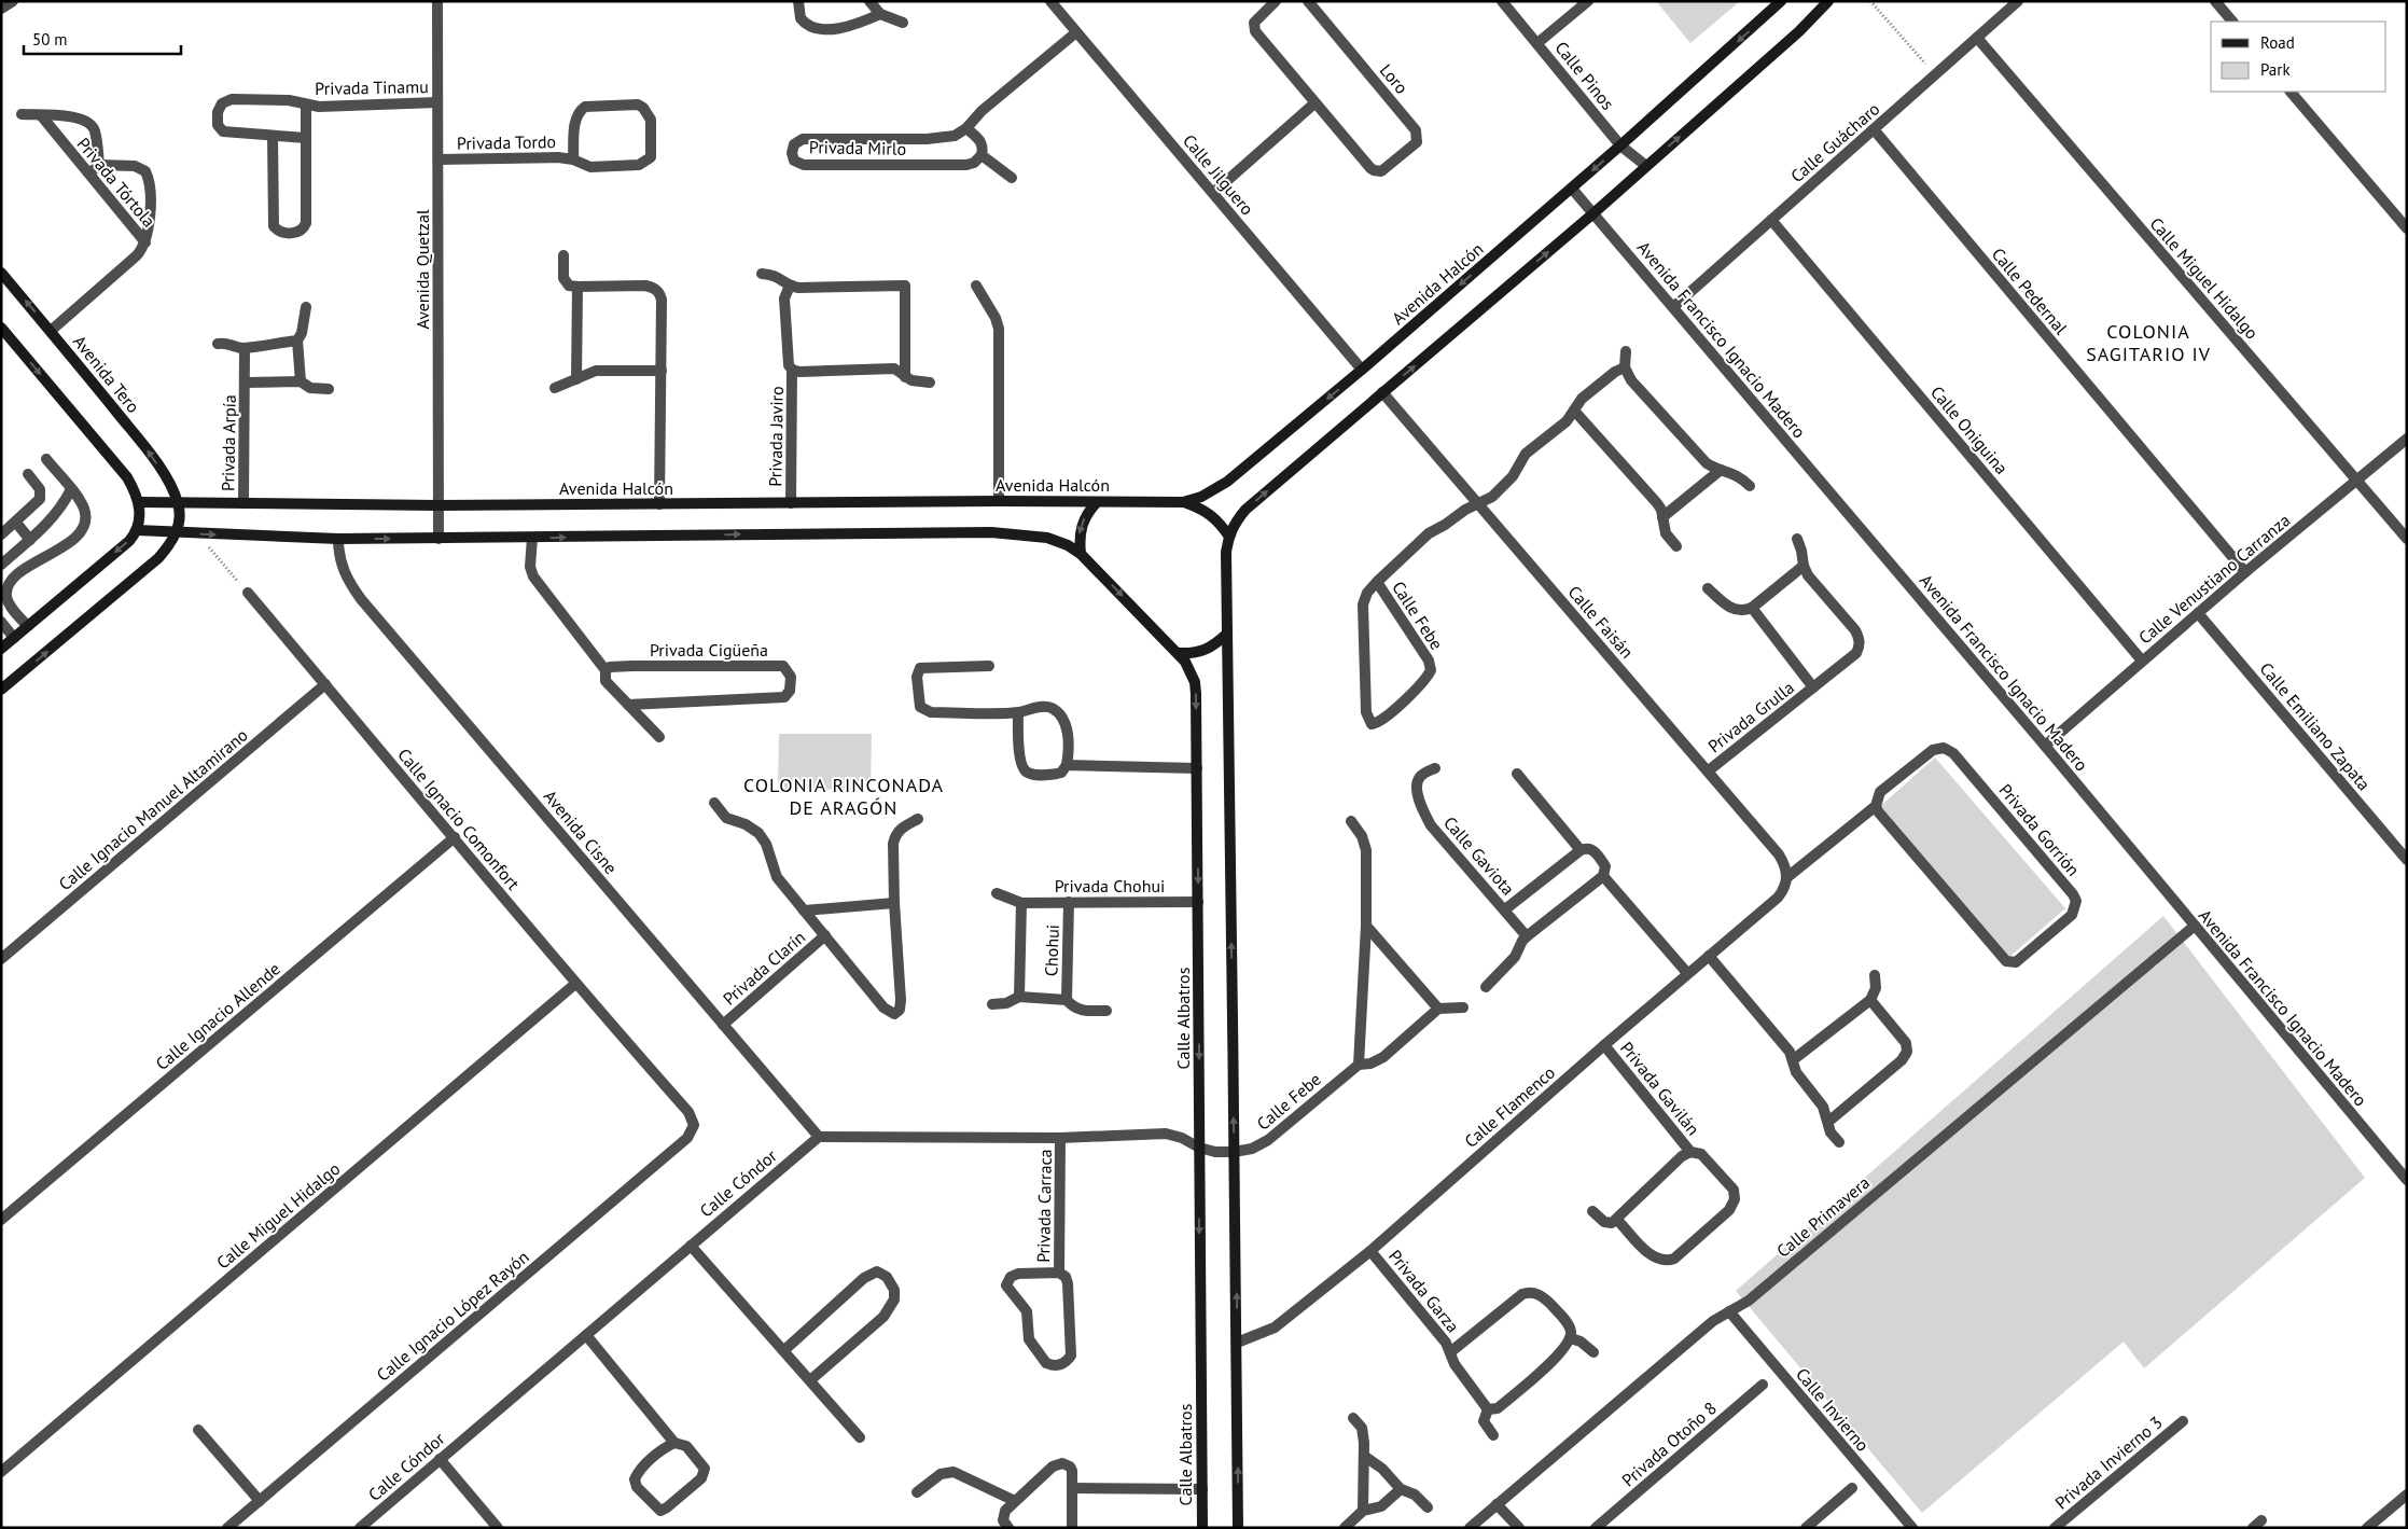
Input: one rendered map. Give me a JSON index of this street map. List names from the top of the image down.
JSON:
{
  "streets": {
    "street": [
      "Calle Pinos",
      "Loro",
      "Privada Tinamu",
      "Privada Tordo",
      "Calle Guácharo",
      "Privada Mirlo",
      "Calle Jilguero",
      "Privada Tórtola",
      "Avenida Quetzal",
      "Calle Miguel Hidalgo",
      "Avenida Halcón",
      "Calle Pedernal",
      "Avenida Francisco Ignacio Madero",
      "Avenida Tero",
      "Calle Oniguina",
      "Privada Javiro",
      "Privada Arpía",
      "Calle Venustiano Carranza",
      "Calle Febe",
      "Calle Faisán",
      "Privada Cigüeña",
      "Privada Grulla",
      "Calle Emiliano Zapata",
      "Calle Ignacio Manuel Altamirano",
      "Calle Ignacio Comonfort",
      "Privada Gorrión",
      "Avenida Cisne",
      "Calle Gaviota",
      "Privada Chohui",
      "Chohui",
      "Privada Clarín",
      "Calle Ignacio Allende",
      "Calle Albatros",
      "Privada Gavilán",
      "Calle Flamenco",
      "Calle Cóndor",
      "Privada Carraca",
      "Calle Primavera",
      "Privada Garza",
      "Calle Ignacio López Rayón",
      "Calle Invierno",
      "Privada Otoño 8",
      "Privada Invierno 3"
    ]
  },
  "crossings": [
    ["Calle Pinos", "Avenida Halcón"],
    ["Privada Tinamu", "Avenida Quetzal"],
    ["Privada Tordo", "Avenida Quetzal"],
    ["Calle Guácharo", "Calle Miguel Hidalgo"],
    ["Calle Guácharo", "Calle Pedernal"],
    ["Calle Guácharo", "Avenida Francisco Ignacio Madero"],
    ["Calle Guácharo", "Calle Oniguina"],
    ["Privada Mirlo", "Calle Jilguero"],
    ["Calle Jilguero", "Avenida Halcón"],
    ["Privada Tórtola", "Avenida Tero"],
    ["Avenida Quetzal", "Avenida Halcón"],
    ["Calle Miguel Hidalgo", "Calle Venustiano Carranza"],
    ["Calle Miguel Hidalgo", "Calle Ignacio Comonfort"],
    ["Avenida Halcón", "Avenida Francisco Ignacio Madero"],
    ["Avenida Halcón", "Avenida Tero"],
    ["Avenida Halcón", "Privada Javiro"],
    ["Avenida Halcón", "Privada Arpía"],
    ["Calle Pedernal", "Calle Venustiano Carranza"],
    ["Avenida Francisco Ignacio Madero", "Calle Venustiano Carranza"],
    ["Avenida Francisco Ignacio Madero", "Calle Primavera"],
    ["Calle Oniguina", "Calle Venustiano Carranza"],
    ["Calle Venustiano Carranza", "Calle Emiliano Zapata"],
    ["Calle Faisán", "Privada Grulla"],
    ["Calle Faisán", "Privada Gorrión"],
    ["Calle Faisán", "Calle Flamenco"],
    ["Calle Ignacio Manuel Altamirano", "Calle Ignacio Comonfort"],
    ["Calle Ignacio Comonfort", "Calle Ignacio Allende"],
    ["Calle Ignacio Comonfort", "Calle Ignacio López Rayón"],
    ["Privada Gorrión", "Calle Flamenco"],
    ["Avenida Cisne", "Privada Clarín"],
    ["Avenida Cisne", "Calle Cóndor"],
    ["Privada Chohui", "Chohui"],
    ["Privada Chohui", "Calle Albatros"],
    ["Privada Gavilán", "Calle Flamenco"],
    ["Calle Flamenco", "Privada Garza"],
    ["Calle Primavera", "Calle Invierno"]
  ],
  "districts": ["COLONIA SAGITARIO IV", "COLONIA RINCONADA DE ARAGÓN"],
  "legend": ["Road", "Park"],
  "scale_bar": "50 m"
}
